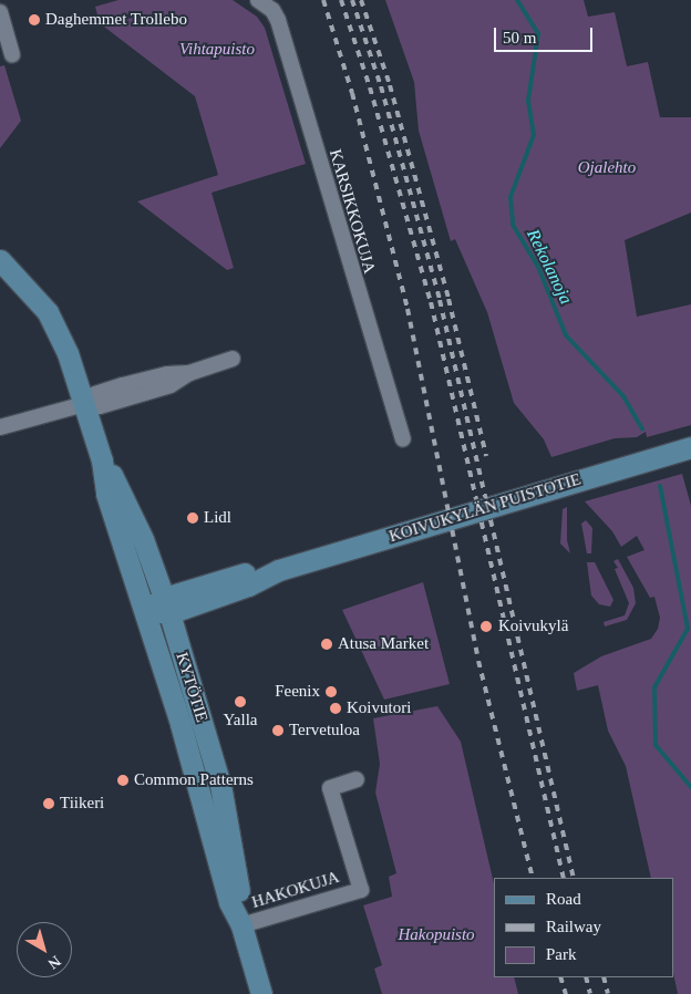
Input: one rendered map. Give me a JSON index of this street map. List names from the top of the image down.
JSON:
{
  "streets": {
    "street": [
      "KARSIKKOKUJA",
      "KOIVUKYLÄN PUISTOTIE",
      "KYTÖTIE",
      "HAKOKUJA"
    ]
  },
  "crossings": [
    ["KOIVUKYLÄN PUISTOTIE", "KYTÖTIE"],
    ["KYTÖTIE", "HAKOKUJA"]
  ],
  "water": ["Rekolanoja"],
  "parks": ["Vihtapuisto", "Ojalehto", "Hakopuisto"],
  "places": [
    "Daghemmet Trollebo",
    "Lidl",
    "Koivukylä",
    "Atusa Market",
    "Feenix",
    "Yalla",
    "Koivutori",
    "Tervetuloa",
    "Common Patterns",
    "Tiikeri"
  ],
  "legend": ["Road", "Railway", "Park"],
  "scale_bar": "50 m",
  "north": "bottom right"
}
